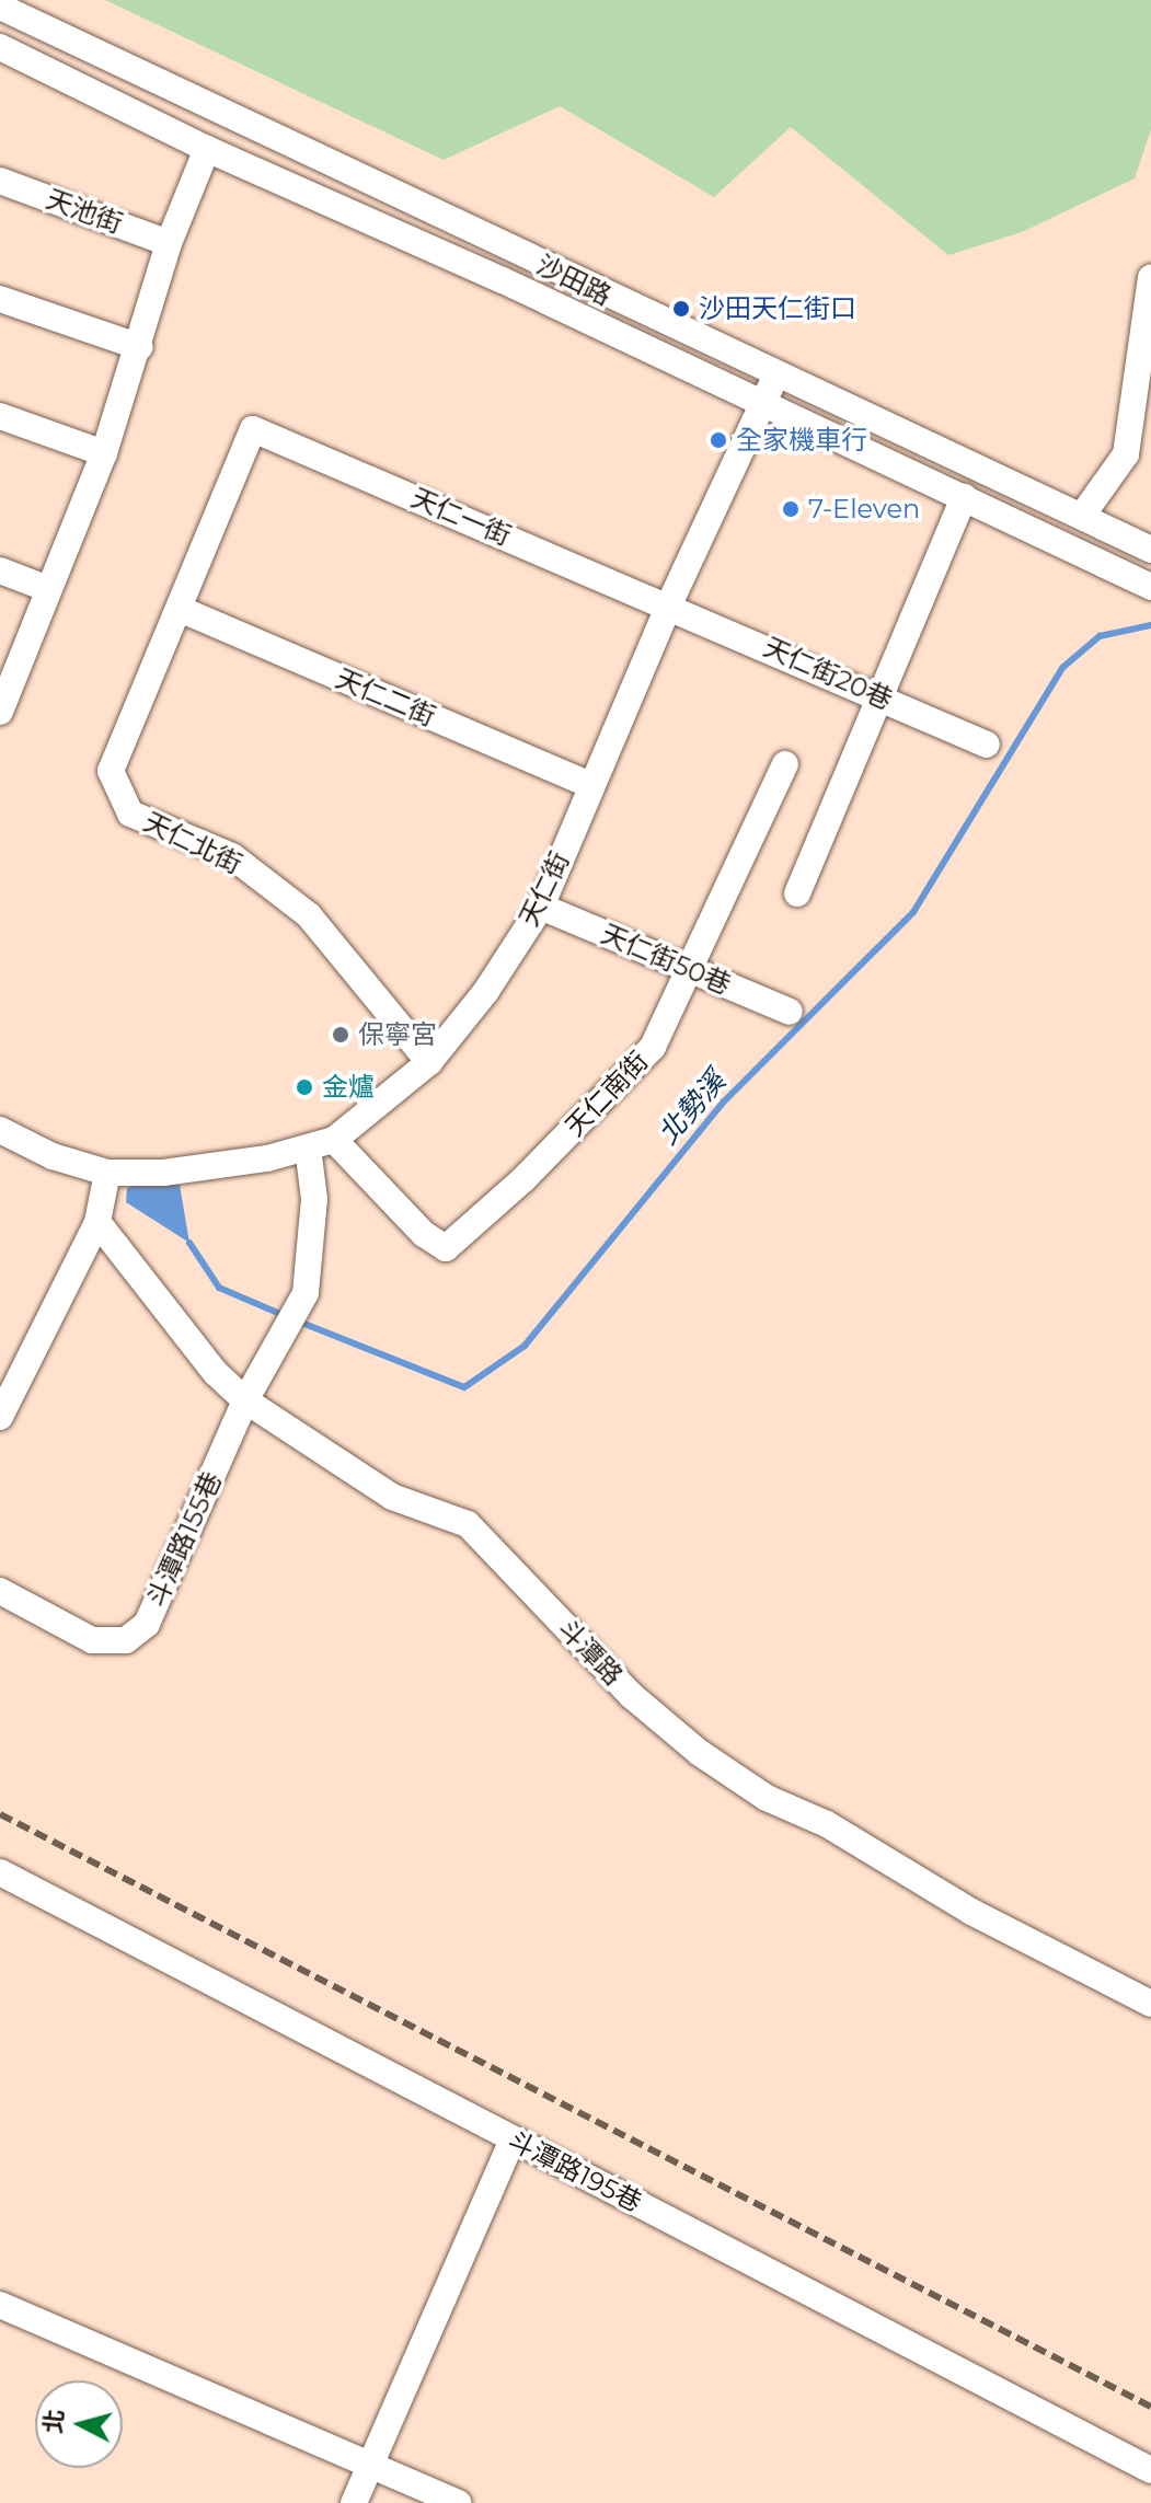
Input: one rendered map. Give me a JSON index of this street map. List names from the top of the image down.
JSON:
{
  "streets": {
    "street": [
      "天池街",
      "沙田路",
      "天仁一街",
      "天仁街20巷",
      "天仁二街",
      "天仁北街",
      "天仁街",
      "天仁街50巷",
      "天仁南街",
      "斗潭路155巷",
      "斗潭路",
      "斗潭路195巷"
    ]
  },
  "crossings": [
    ["沙田路", "天仁街"],
    ["天仁一街", "天仁街20巷"],
    ["天仁一街", "天仁北街"],
    ["天仁一街", "天仁街"],
    ["天仁街20巷", "天仁街"],
    ["天仁二街", "天仁北街"],
    ["天仁二街", "天仁街"],
    ["天仁北街", "天仁街"],
    ["天仁街", "天仁街50巷"],
    ["天仁街", "天仁南街"],
    ["天仁街50巷", "天仁南街"],
    ["斗潭路155巷", "斗潭路"]
  ],
  "water": ["北勢溪"],
  "places": [
    "沙田天仁街口",
    "全家機車行",
    "7-Eleven",
    "保寧宮",
    "金爐"
  ],
  "north": "left"
}
